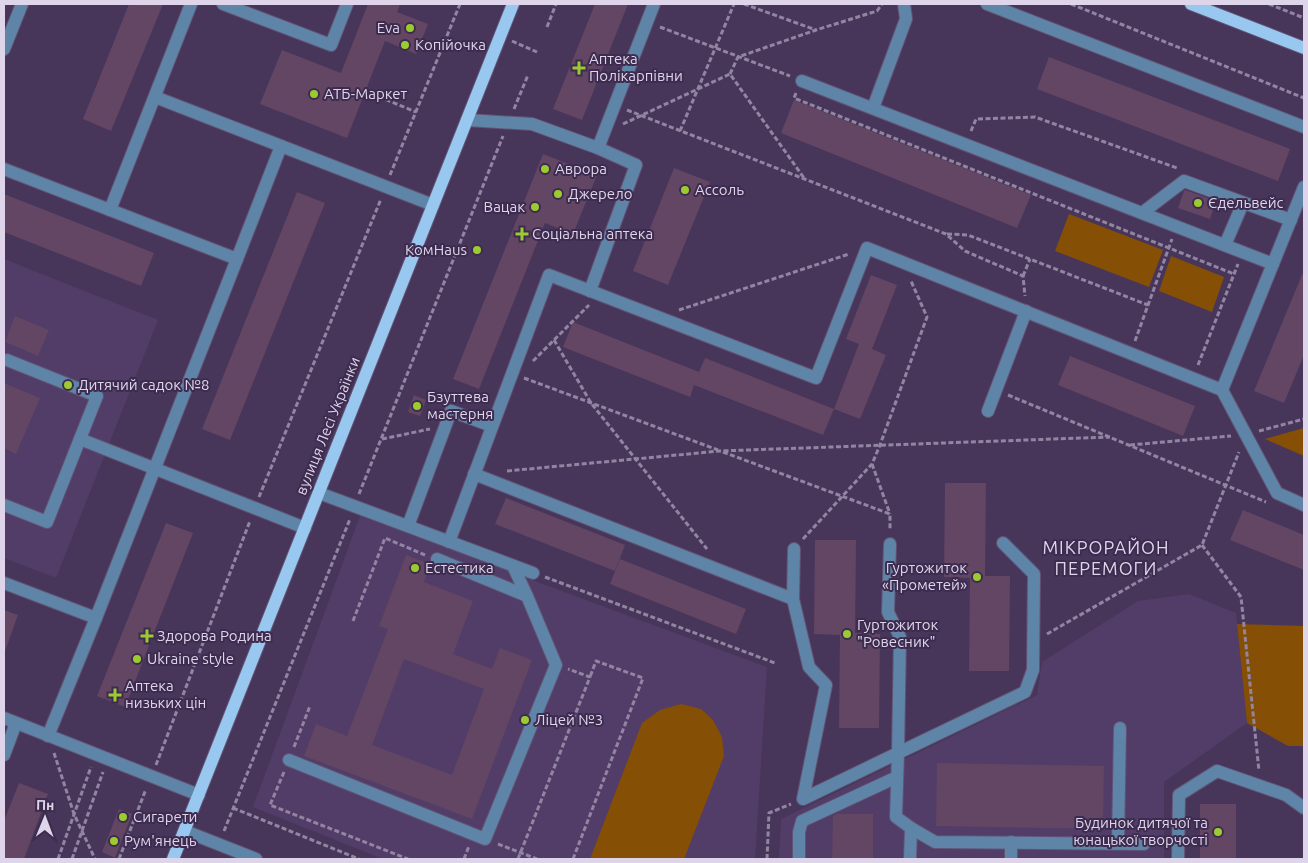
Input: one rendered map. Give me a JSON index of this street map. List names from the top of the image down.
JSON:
{
  "streets": {
    "main road": ["вулиця Лесі Українки"]
  },
  "districts": ["МІКРОРАЙОН ПЕРЕМОГИ"],
  "places": {
    "other": [
      "Eva",
      "Копійочка",
      "АТБ-Маркет",
      "Аврора",
      "Ассоль",
      "Джерело",
      "Єдельвейс",
      "Вацак",
      "КомHaus",
      "Дитячий садок №8",
      "Бзуттева мастерня",
      "Естестика",
      "Гуртожиток «Прометей»",
      "Гуртожиток \"Ровесник\"",
      "Ukraine style",
      "Ліцей №3",
      "Сигарети",
      "Будинок дитячої та юнацької творчості",
      "Рум'янець"
    ],
    "health": [
      "Аптека Полікарпівни",
      "Соціальна аптека",
      "Здорова Родина",
      "Аптека низьких цін"
    ]
  },
  "north": "top"
}
